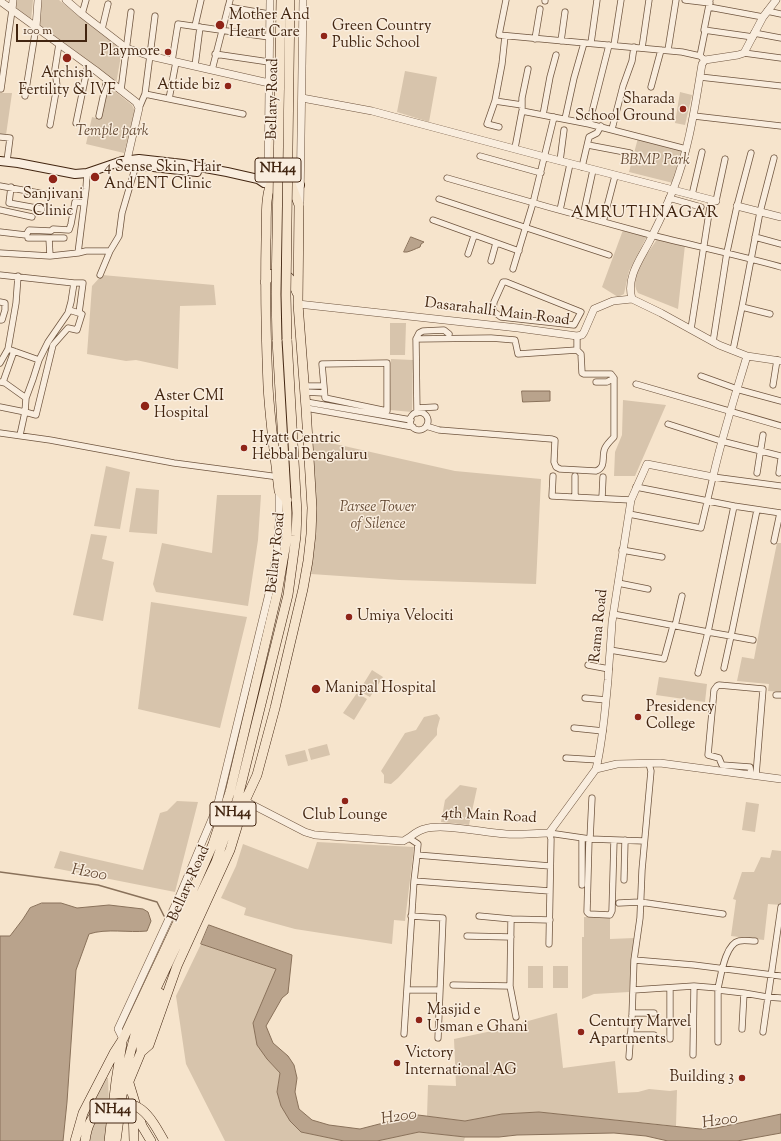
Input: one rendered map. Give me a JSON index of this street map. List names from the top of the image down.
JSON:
{
  "streets": {
    "highway": ["Bellary Road", "NH44"],
    "street": ["Dasarahalli Main Road", "Rama Road", "4th Main Road"]
  },
  "crossings": [
    ["Bellary Road", "NH44"],
    ["Bellary Road", "Dasarahalli Main Road"],
    ["Bellary Road", "4th Main Road"],
    ["Rama Road", "4th Main Road"]
  ],
  "districts": ["AMRUTHNAGAR"],
  "water": ["H200"],
  "parks": ["Temple park", "BBMP Park", "Parsee Tower of Silence"],
  "places": [
    "Mother And Heart Care",
    "Green Country Public School",
    "Playmore",
    "Archish Fertility & IVF",
    "Attide biz",
    "Sharada School Ground",
    "4 Sense Skin, Hair And ENT Clinic",
    "Sanjivani Clinic",
    "Aster CMI Hospital",
    "Hyatt Centric Hebbal Bengaluru",
    "Umiya Velociti",
    "Manipal Hospital",
    "Presidency College",
    "Club Lounge",
    "Masjid e Usman e Ghani",
    "Century Marvel Apartments",
    "Victory International AG",
    "Building 3"
  ],
  "scale_bar": "100 m"
}
